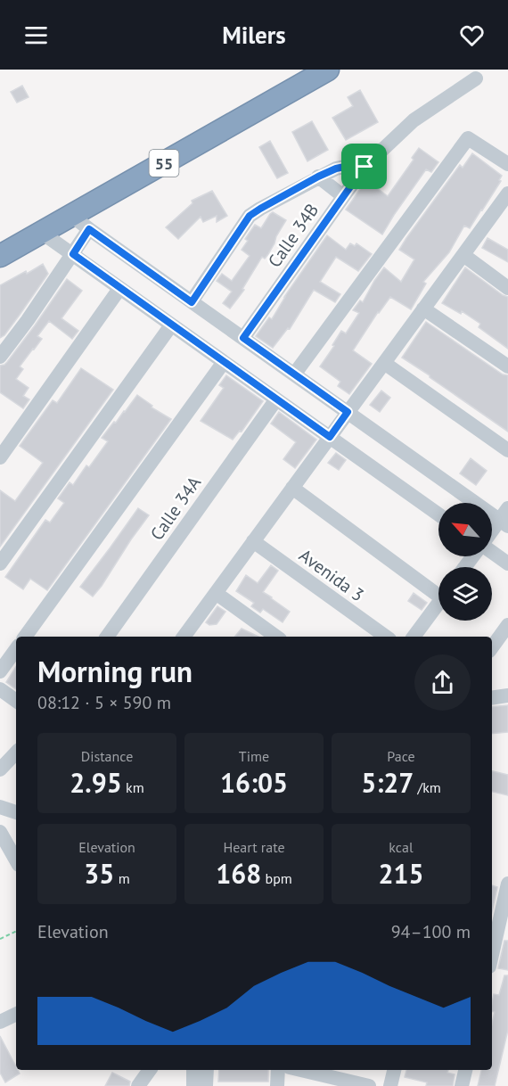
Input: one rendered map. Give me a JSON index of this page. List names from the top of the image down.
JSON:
{
  "streets": {
    "highway": ["55"],
    "street": ["Calle 34B", "Calle 34A", "Avenida 3"]
  },
  "north": "top left",
  "page": {
    "header": "Milers",
    "heading": ["Morning run", "08:12 · 5 × 590 m"],
    "stats": [
      ["Distance", "2.95 km"],
      ["Time", "16:05"],
      ["Pace", "5:27 /km"],
      ["Elevation", "35 m"],
      ["Heart rate", "168 bpm"],
      ["kcal", "215"]
    ],
    "chart": ["Elevation", "94–100 m"]
  }
}
